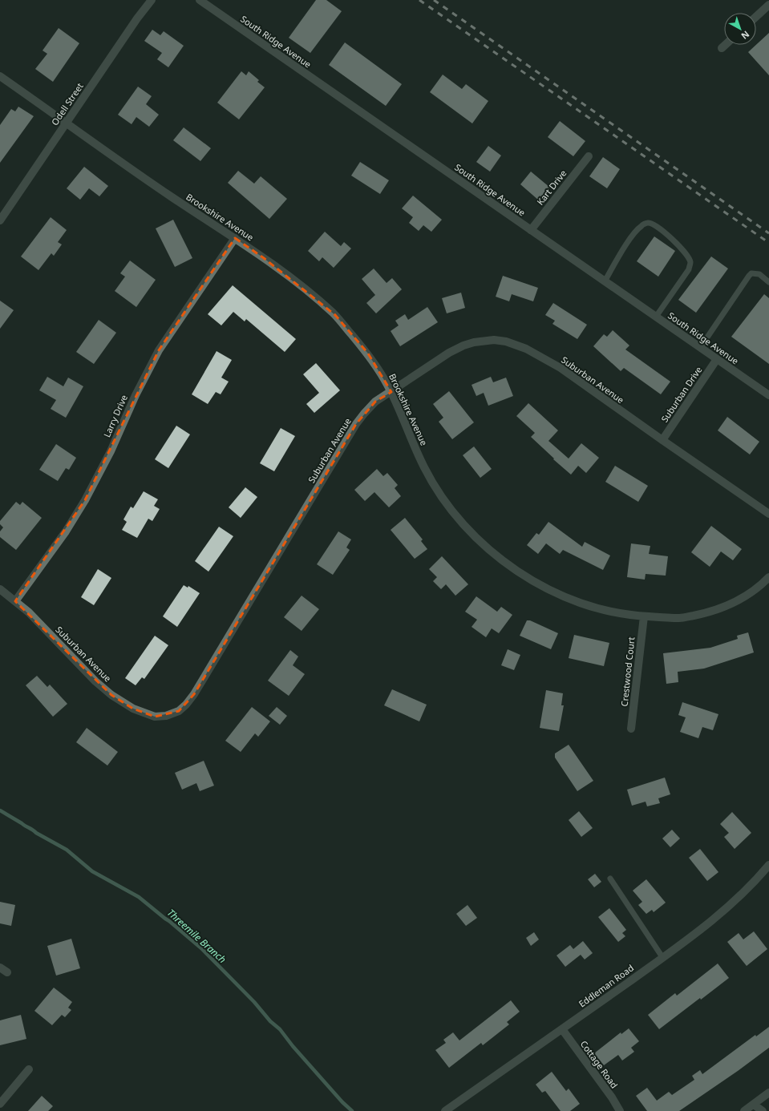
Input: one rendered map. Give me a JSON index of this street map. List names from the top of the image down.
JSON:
{
  "streets": {
    "street": [
      "South Ridge Avenue",
      "Odell Street",
      "Kart Drive",
      "Brookshire Avenue",
      "Suburban Avenue",
      "Suburban Drive",
      "Larry Drive",
      "Crestwood Court",
      "Eddleman Road",
      "Cottage Road"
    ]
  },
  "crossings": [
    ["South Ridge Avenue", "Kart Drive"],
    ["South Ridge Avenue", "Suburban Drive"],
    ["Odell Street", "Brookshire Avenue"],
    ["Brookshire Avenue", "Suburban Avenue"],
    ["Brookshire Avenue", "Larry Drive"],
    ["Brookshire Avenue", "Crestwood Court"],
    ["Suburban Avenue", "Suburban Drive"],
    ["Suburban Avenue", "Larry Drive"],
    ["Eddleman Road", "Cottage Road"]
  ],
  "water": ["Threemile Branch"],
  "north": "bottom right"
}
